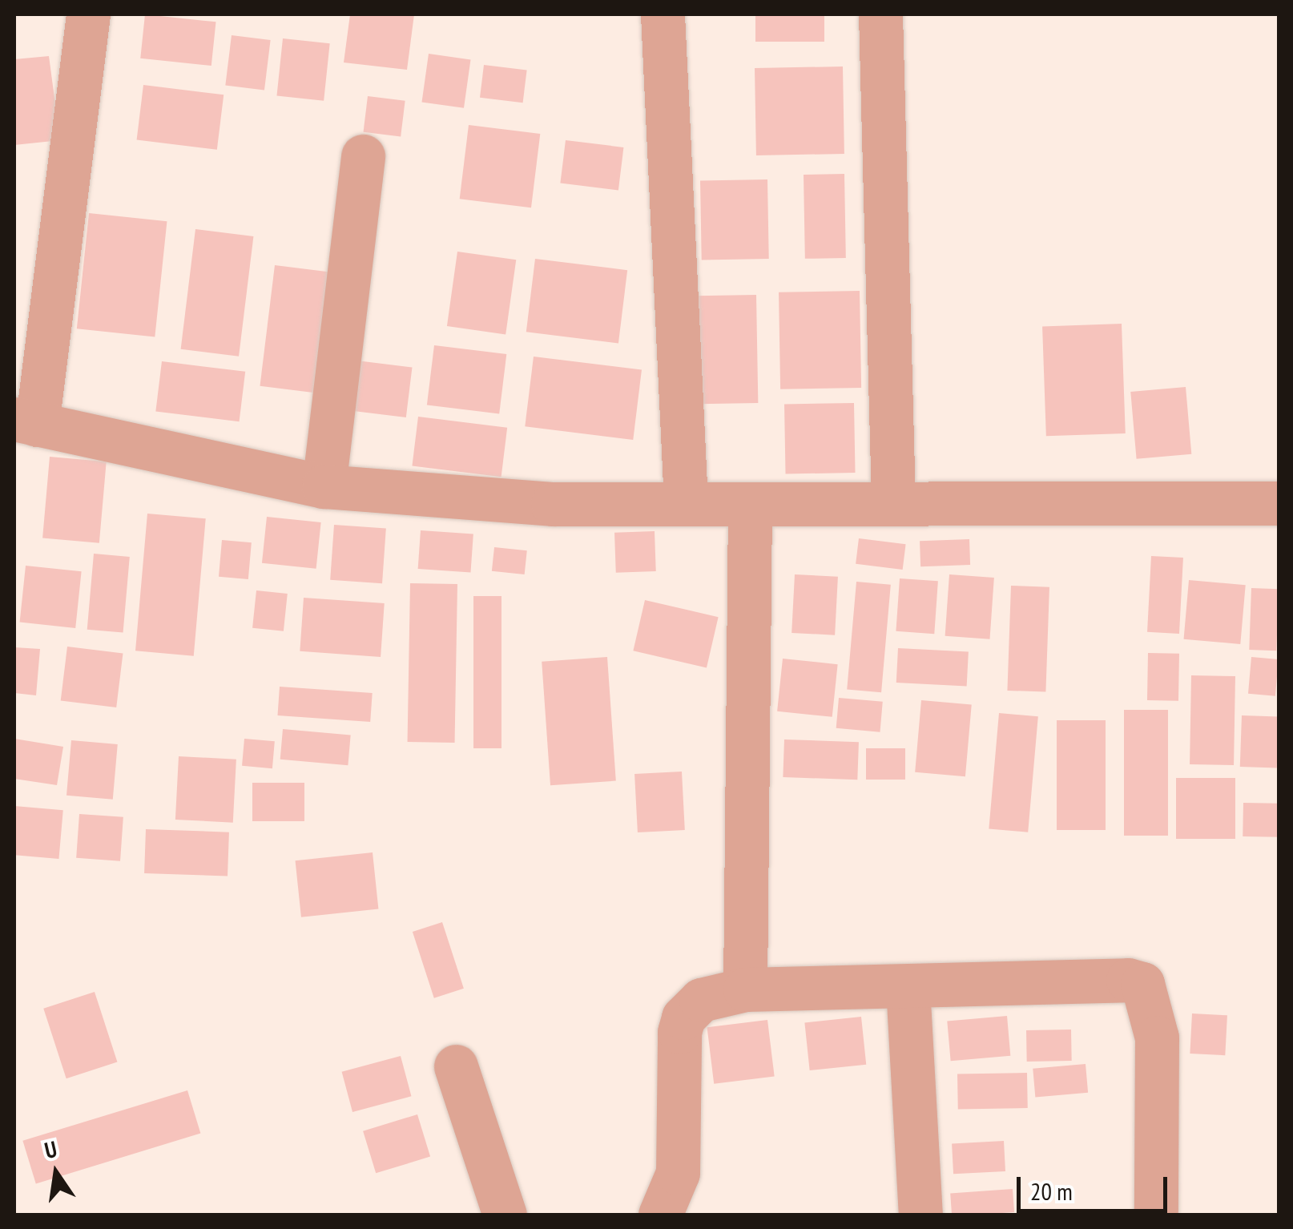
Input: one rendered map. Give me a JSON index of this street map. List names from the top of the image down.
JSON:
{
  "scale_bar": "20 m",
  "north": "top"
}
